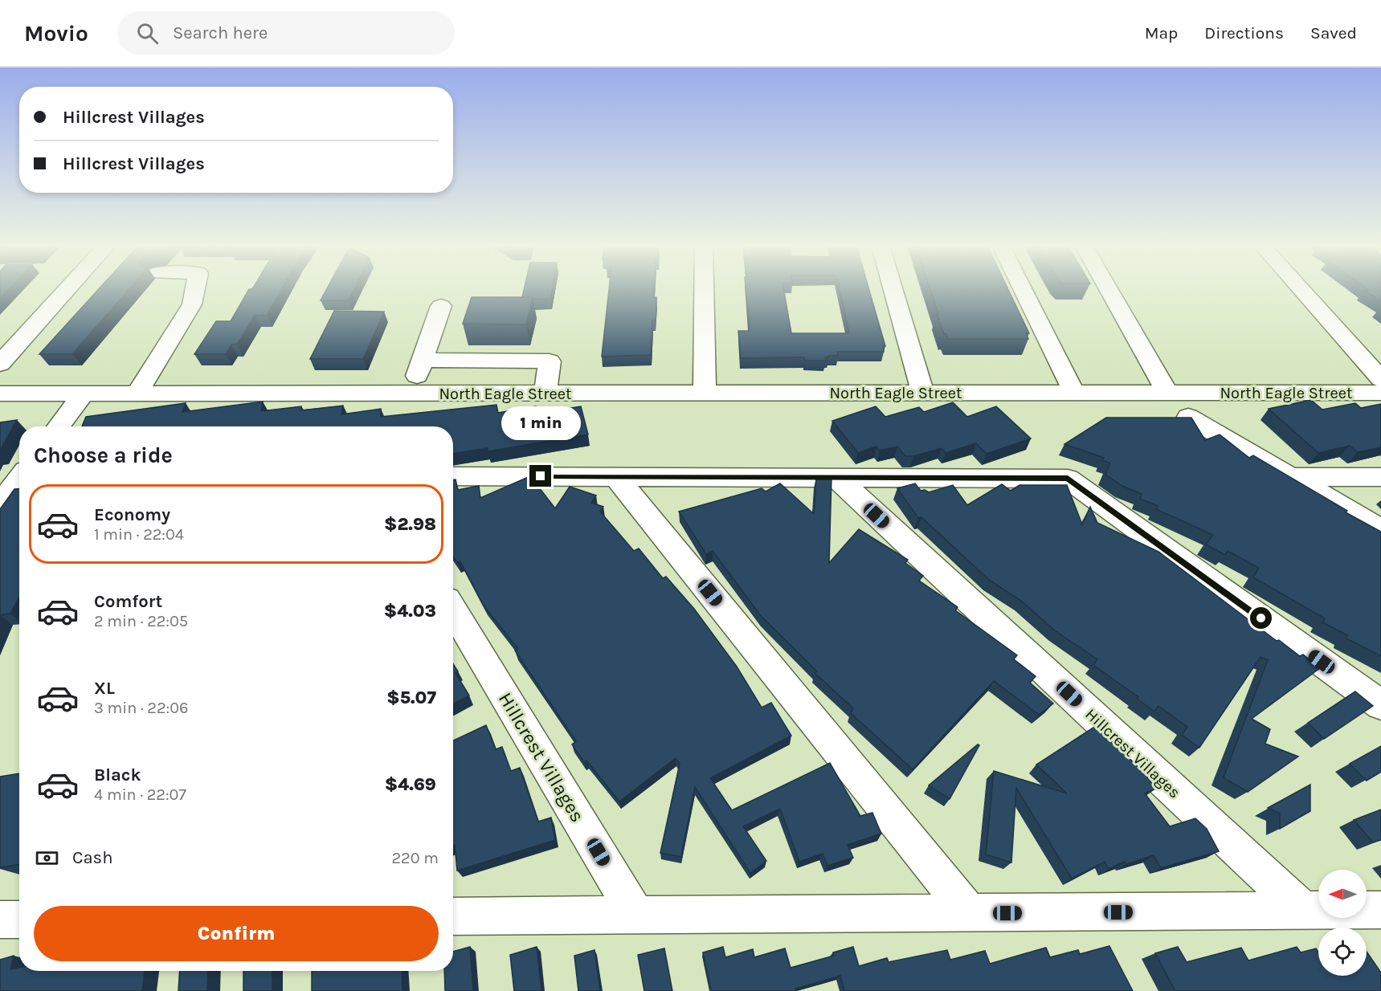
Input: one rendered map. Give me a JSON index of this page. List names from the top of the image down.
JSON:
{
  "streets": {
    "street": ["North Eagle Street", "Hillcrest Villages"]
  },
  "north": "left",
  "page": {
    "header": "Movio",
    "search": "Search here",
    "nav": ["Map", "Directions", "Saved"],
    "banner": ["Hillcrest Villages", "Hillcrest Villages"],
    "bubble": "1 min",
    "heading": "Choose a ride",
    "list": [
      {
        "name": "Economy",
        "note": "1 min · 22:04",
        "value": "$2.98"
      },
      {
        "name": "Comfort",
        "note": "2 min · 22:05",
        "value": "$4.03"
      },
      {
        "name": "XL",
        "note": "3 min · 22:06",
        "value": "$5.07"
      },
      {
        "name": "Black",
        "note": "4 min · 22:07",
        "value": "$4.69"
      }
    ],
    "pay": ["Cash", "220 m"],
    "buttons": "Confirm"
  }
}
